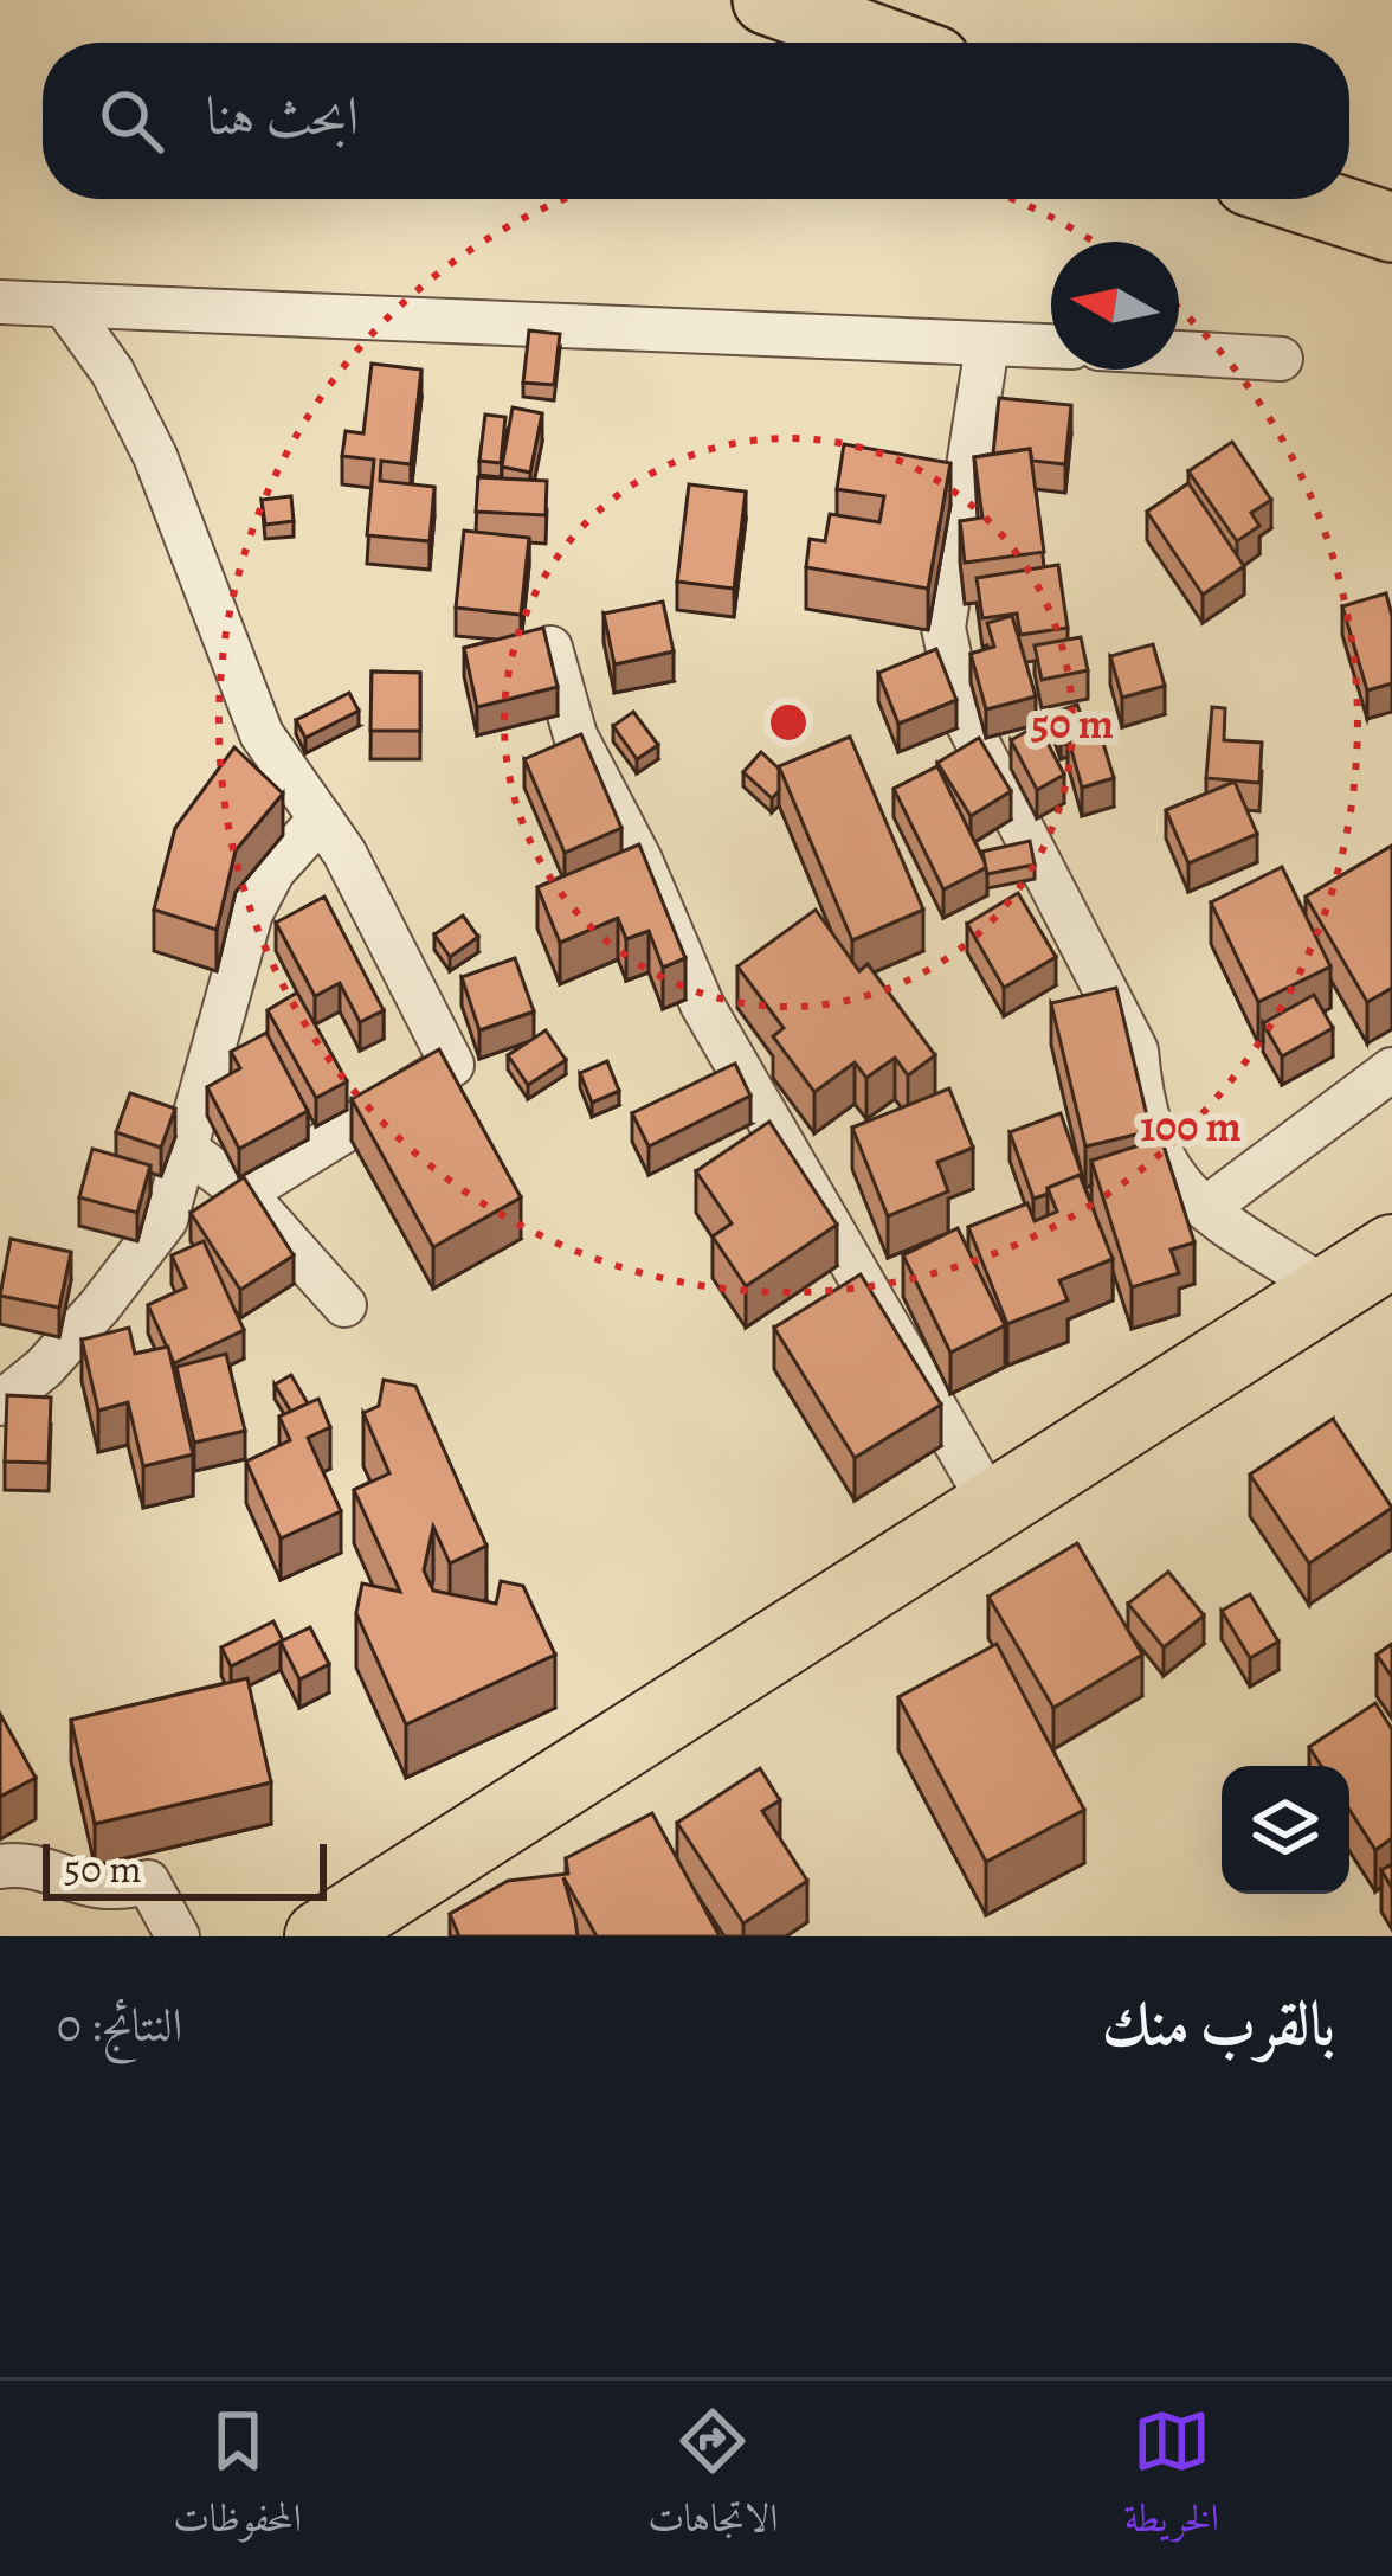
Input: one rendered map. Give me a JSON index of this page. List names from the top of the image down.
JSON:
{
  "scale_bar": "50 m",
  "north": "left",
  "page": {
    "search": "ابحث هنا",
    "scale": "50 m",
    "heading": ["بالقرب منك", "النتائج: 0"],
    "nav": ["الخريطة", "الاتجاهات", "المحفوظات"]
  },
  "rings": ["50 m", "100 m"]
}
